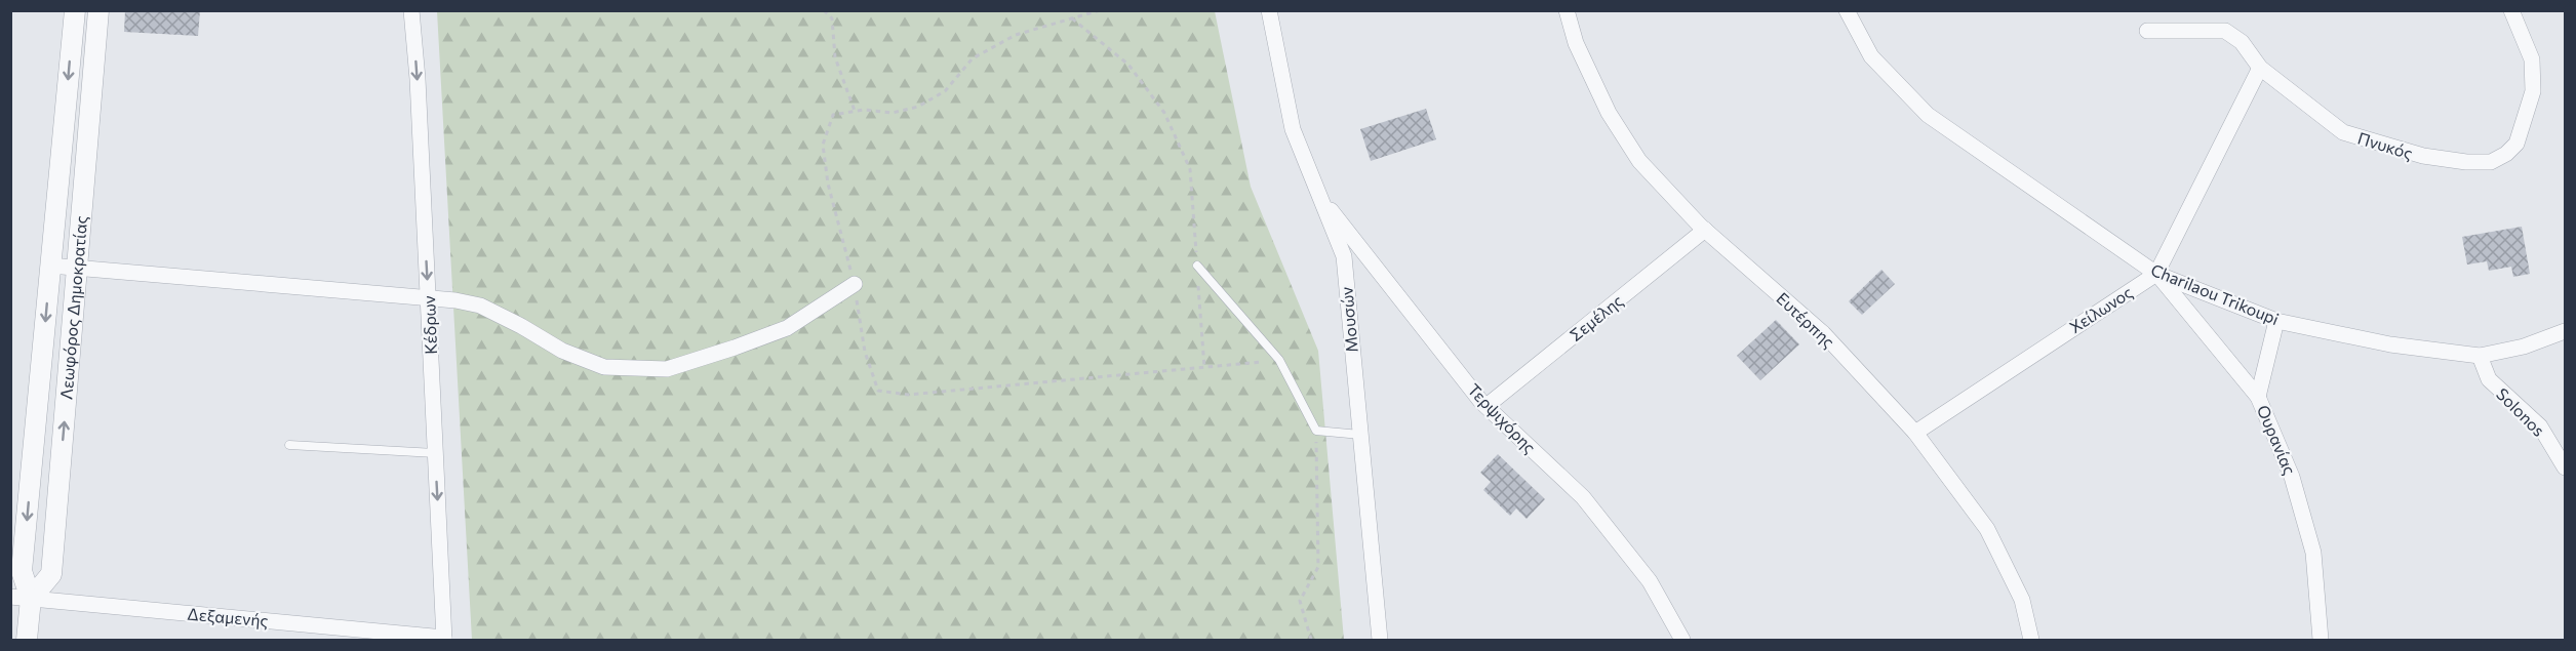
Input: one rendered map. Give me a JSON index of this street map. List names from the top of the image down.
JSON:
{
  "streets": {
    "street": [
      "Πνυκός",
      "Charilaou Trikoupi",
      "Λεωφόρος Δημοκρατίας",
      "Χείλωνος",
      "Σεμέλης",
      "Μουσών",
      "Ευτέρπης",
      "Κέδρων",
      "Solonos",
      "Τερψιχόρης",
      "Ουρανίας",
      "Δεξαμενής"
    ]
  },
  "crossings": [
    ["Πνυκός", "Χείλωνος"],
    ["Charilaou Trikoupi", "Χείλωνος"],
    ["Charilaou Trikoupi", "Solonos"],
    ["Charilaou Trikoupi", "Ουρανίας"],
    ["Λεωφόρος Δημοκρατίας", "Δεξαμενής"],
    ["Χείλωνος", "Ευτέρπης"],
    ["Χείλωνος", "Ουρανίας"],
    ["Σεμέλης", "Ευτέρπης"],
    ["Σεμέλης", "Τερψιχόρης"],
    ["Μουσών", "Τερψιχόρης"],
    ["Κέδρων", "Δεξαμενής"]
  ],
  "one_way": ["Κέδρων"]
}
